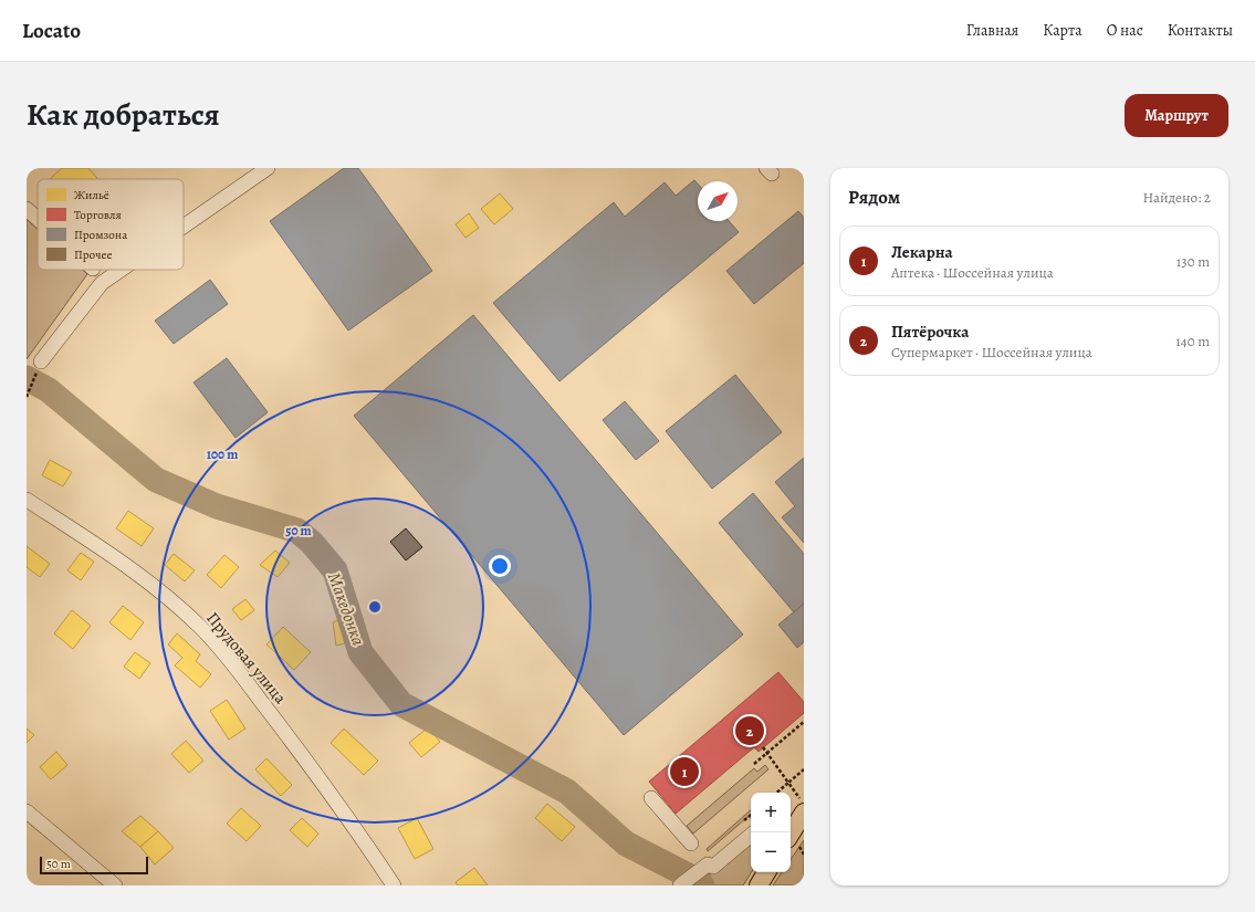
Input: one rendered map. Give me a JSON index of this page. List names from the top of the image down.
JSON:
{
  "streets": {
    "street": ["Прудовая улица"]
  },
  "water": ["Македонка"],
  "legend": [
    "Жильё",
    "Торговля",
    "Промзона",
    "Прочее"
  ],
  "scale_bar": "50 m",
  "north": "top right",
  "page": {
    "header": "Locato",
    "nav": [
      "Главная",
      "Карта",
      "О нас",
      "Контакты"
    ],
    "title": "Как добраться",
    "buttons": "Маршрут",
    "heading": ["Рядом", "Найдено: 2"],
    "list": [
      {
        "mark": "1",
        "name": "Лекарна",
        "note": "Аптека · Шоссейная улица",
        "value": "130 m"
      },
      {
        "mark": "2",
        "name": "Пятёрочка",
        "note": "Супермаркет · Шоссейная улица",
        "value": "140 m"
      }
    ],
    "pins": ["2", "1"],
    "map_buttons": ["+", "−"],
    "scale": "50 m"
  },
  "rings": ["100 m", "50 m"]
}
